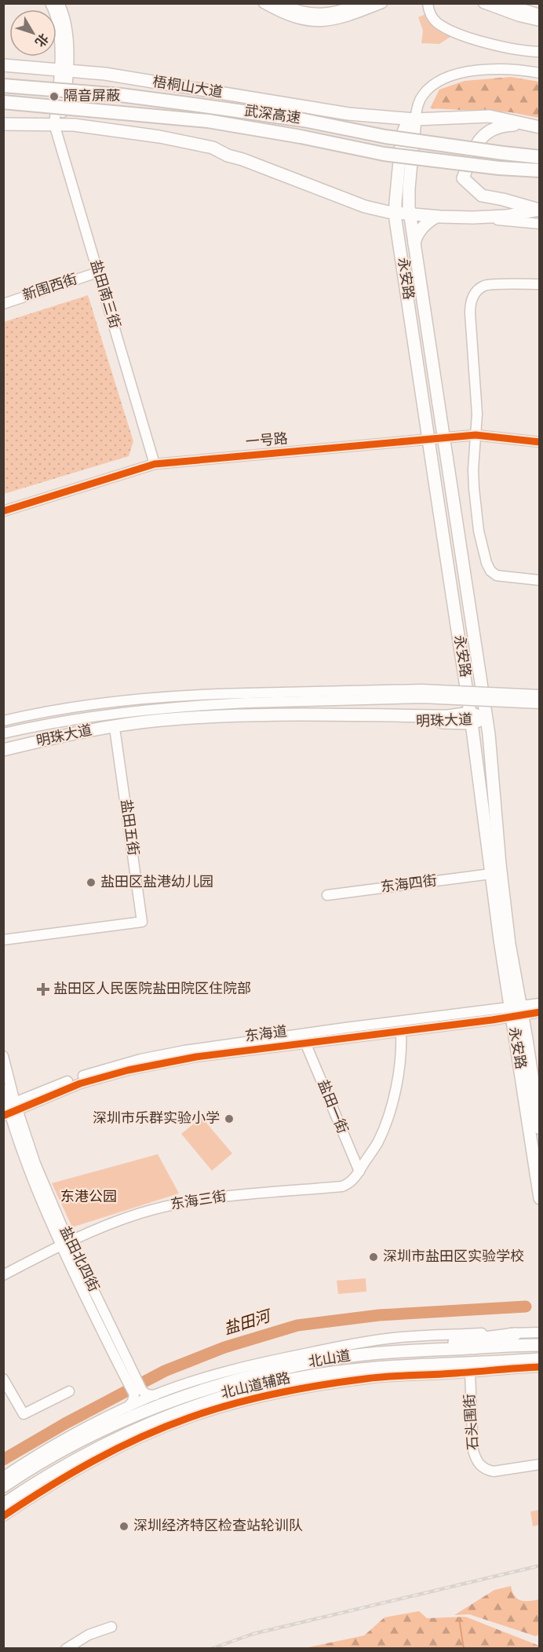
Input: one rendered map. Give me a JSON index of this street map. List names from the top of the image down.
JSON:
{
  "streets": {
    "highway": ["武深高速"],
    "main road": [
      "梧桐山大道",
      "永安路",
      "明珠大道",
      "北山道"
    ],
    "street": [
      "新围西街",
      "盐田南三街",
      "一号路",
      "盐田五街",
      "东海四街",
      "东海道",
      "盐田一街",
      "东海三街",
      "盐田北四街",
      "北山道辅路",
      "石头围街"
    ]
  },
  "crossings": [
    ["梧桐山大道", "永安路"],
    ["永安路", "明珠大道"],
    ["永安路", "东海四街"],
    ["永安路", "东海道"],
    ["新围西街", "盐田南三街"],
    ["盐田南三街", "一号路"],
    ["明珠大道", "盐田五街"],
    ["东海道", "盐田一街"],
    ["东海道", "盐田北四街"],
    ["盐田一街", "东海三街"],
    ["东海三街", "盐田北四街"],
    ["北山道", "北山道辅路"]
  ],
  "water": ["盐田河"],
  "parks": ["东港公园"],
  "places": {
    "other": [
      "隔音屏蔽",
      "盐田区盐港幼儿园",
      "深圳市乐群实验小学",
      "深圳市盐田区实验学校",
      "深圳经济特区检查站轮训队"
    ],
    "health": ["盐田区人民医院盐田院区住院部"]
  },
  "north": "bottom right"
}
